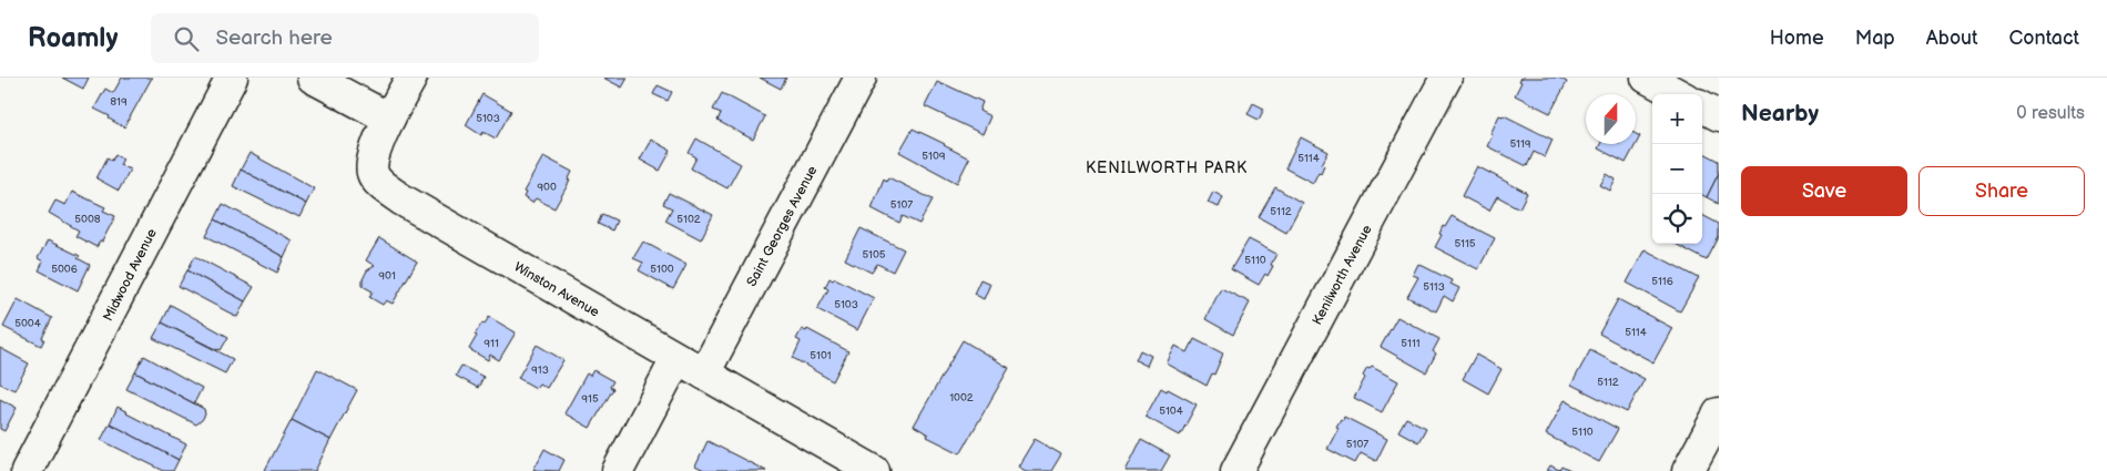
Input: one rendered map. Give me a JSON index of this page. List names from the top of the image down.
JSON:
{
  "streets": {
    "street": [
      "Saint Georges Avenue",
      "Midwood Avenue",
      "Kenilworth Avenue",
      "Winston Avenue"
    ]
  },
  "crossings": [
    ["Saint Georges Avenue", "Winston Avenue"]
  ],
  "districts": ["KENILWORTH PARK"],
  "house_numbers": [
    "819",
    "5103",
    "5119",
    "5109",
    "5114",
    "900",
    "5107",
    "5112",
    "5008",
    "5102",
    "5115",
    "5105",
    "5110",
    "5006",
    "5100",
    "901",
    "5116",
    "5113",
    "5103",
    "5004",
    "5114",
    "911",
    "5111",
    "5101",
    "913",
    "5112",
    "1002",
    "915",
    "5104",
    "5110",
    "5107"
  ],
  "north": "top",
  "page": {
    "header": "Roamly",
    "search": "Search here",
    "nav": [
      "Home",
      "Map",
      "About",
      "Contact"
    ],
    "heading": ["Nearby", "0 results"],
    "map_buttons": ["+", "−"],
    "buttons": ["Save", "Share"]
  }
}
